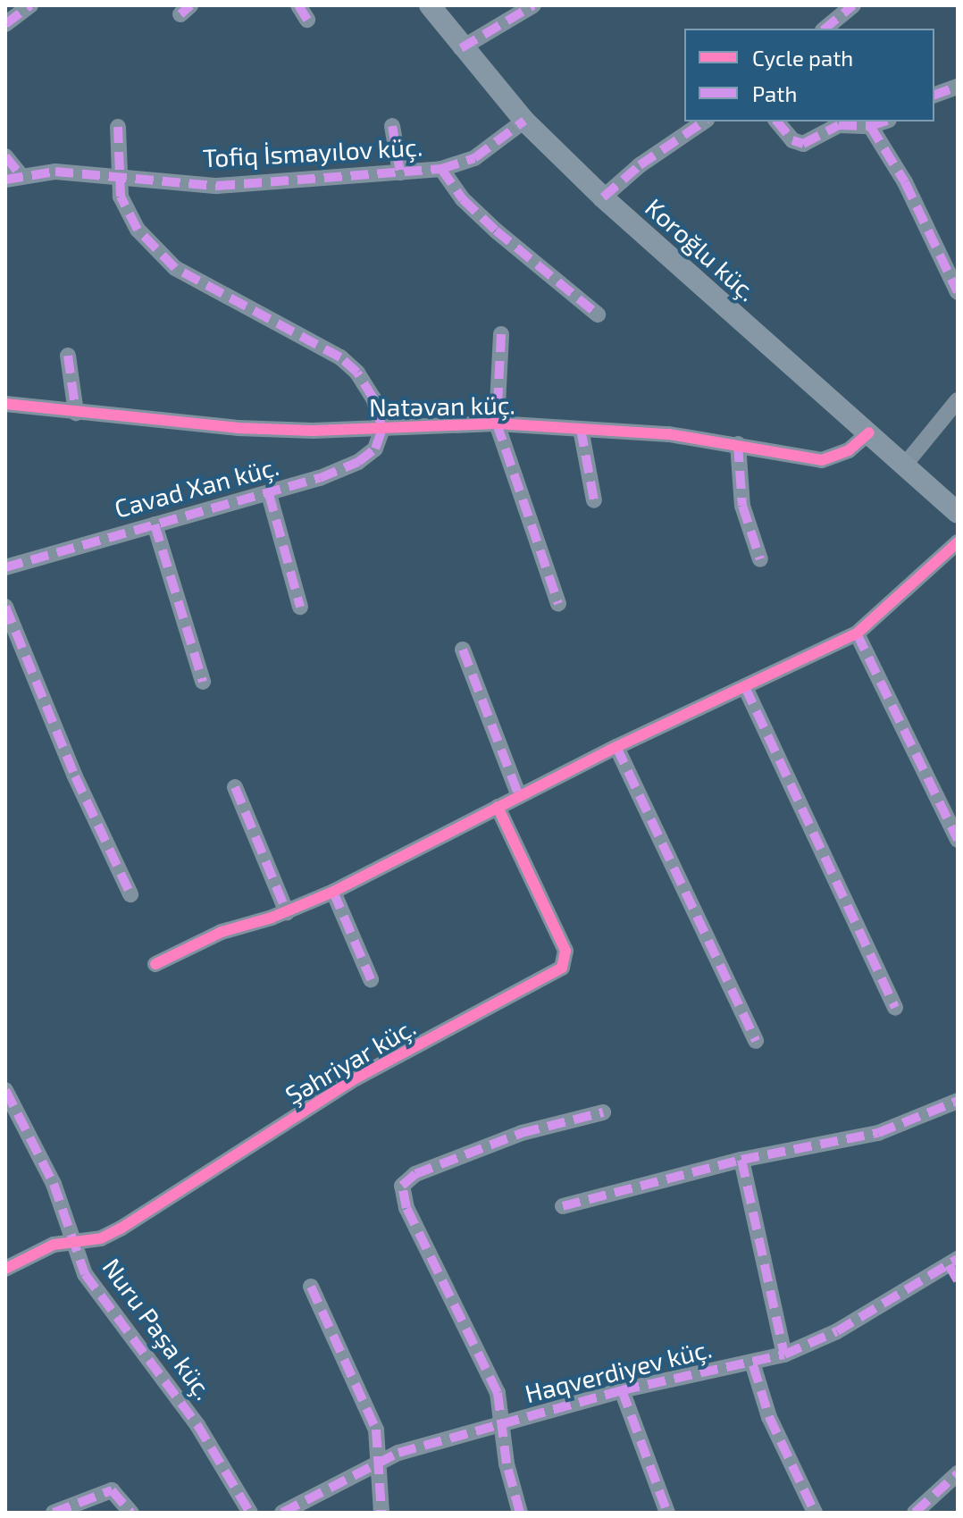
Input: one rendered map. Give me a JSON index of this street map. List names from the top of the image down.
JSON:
{
  "streets": {
    "street": [
      "Tofiq İsmayılov küç.",
      "Koroğlu küç.",
      "Natəvan küç.",
      "Cavad Xan küç.",
      "Şəhriyar küç.",
      "Nuru Paşa küç.",
      "Haqverdiyev küç."
    ]
  },
  "crossings": [
    ["Tofiq İsmayılov küç.", "Koroğlu küç."],
    ["Koroğlu küç.", "Natəvan küç."],
    ["Natəvan küç.", "Cavad Xan küç."],
    ["Şəhriyar küç.", "Nuru Paşa küç."]
  ],
  "legend": ["Cycle path", "Path"]
}
